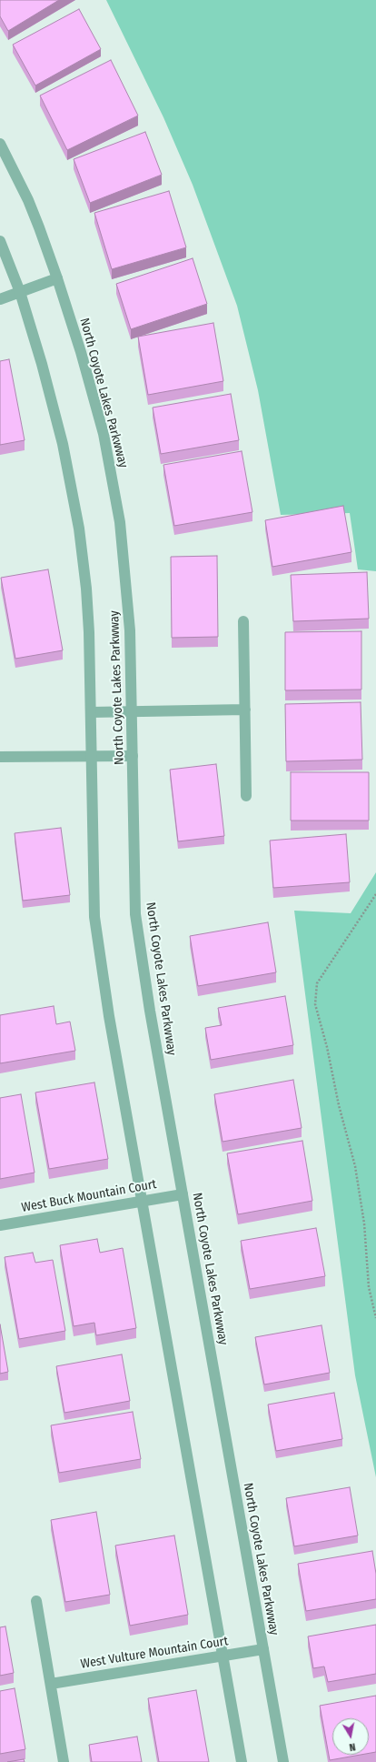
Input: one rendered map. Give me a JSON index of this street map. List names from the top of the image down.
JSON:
{
  "streets": {
    "street": ["North Coyote Lakes Parkwway", "West Buck Mountain Court", "West Vulture Mountain Court"]
  },
  "crossings": [
    ["North Coyote Lakes Parkwway", "West Buck Mountain Court"],
    ["North Coyote Lakes Parkwway", "West Vulture Mountain Court"]
  ],
  "north": "bottom"
}
